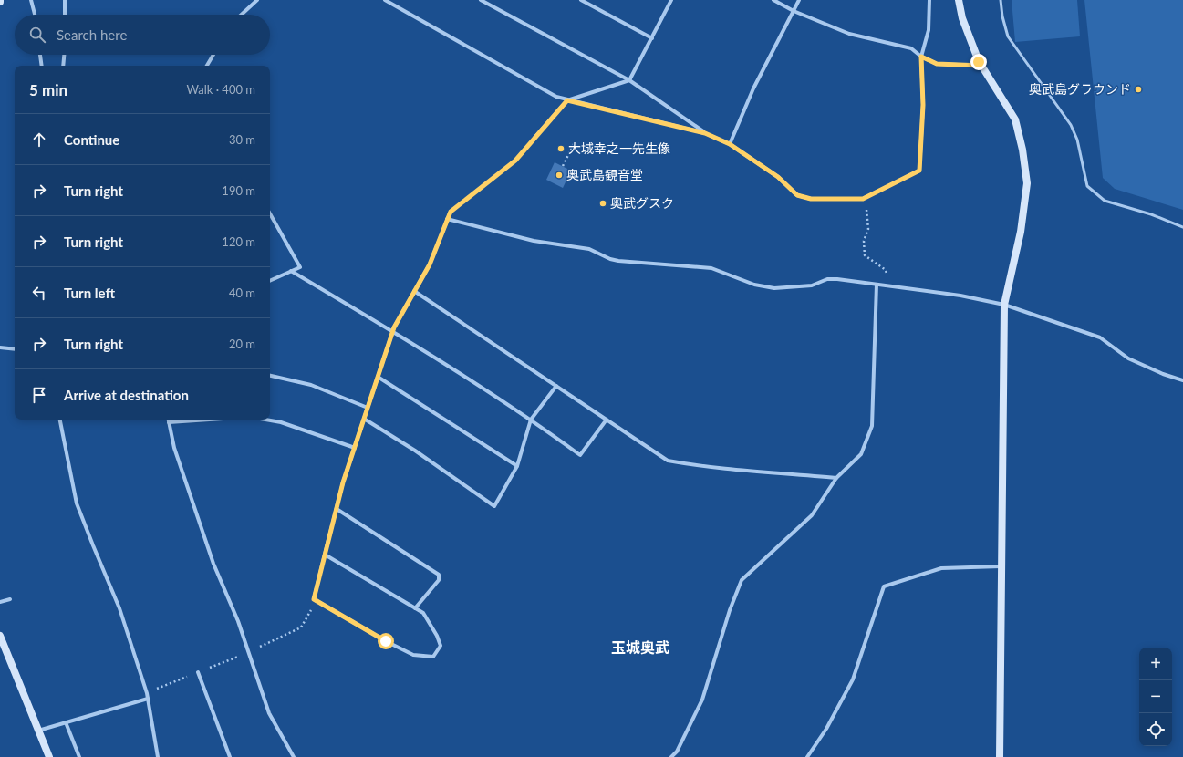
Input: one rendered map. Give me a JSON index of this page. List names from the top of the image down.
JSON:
{
  "districts": ["玉城奥武"],
  "places": [
    "奥武島グラウンド",
    "大城幸之一先生像",
    "奥武島観音堂",
    "奥武グスク"
  ],
  "page": {
    "search": "Search here",
    "heading": ["5 min", "Walk · 400 m"],
    "list": [
      ["Continue", "30 m"],
      ["Turn right", "190 m"],
      ["Turn right", "120 m"],
      ["Turn left", "40 m"],
      ["Turn right", "20 m"],
      "Arrive at destination"
    ],
    "map_buttons": ["+", "−"]
  }
}
